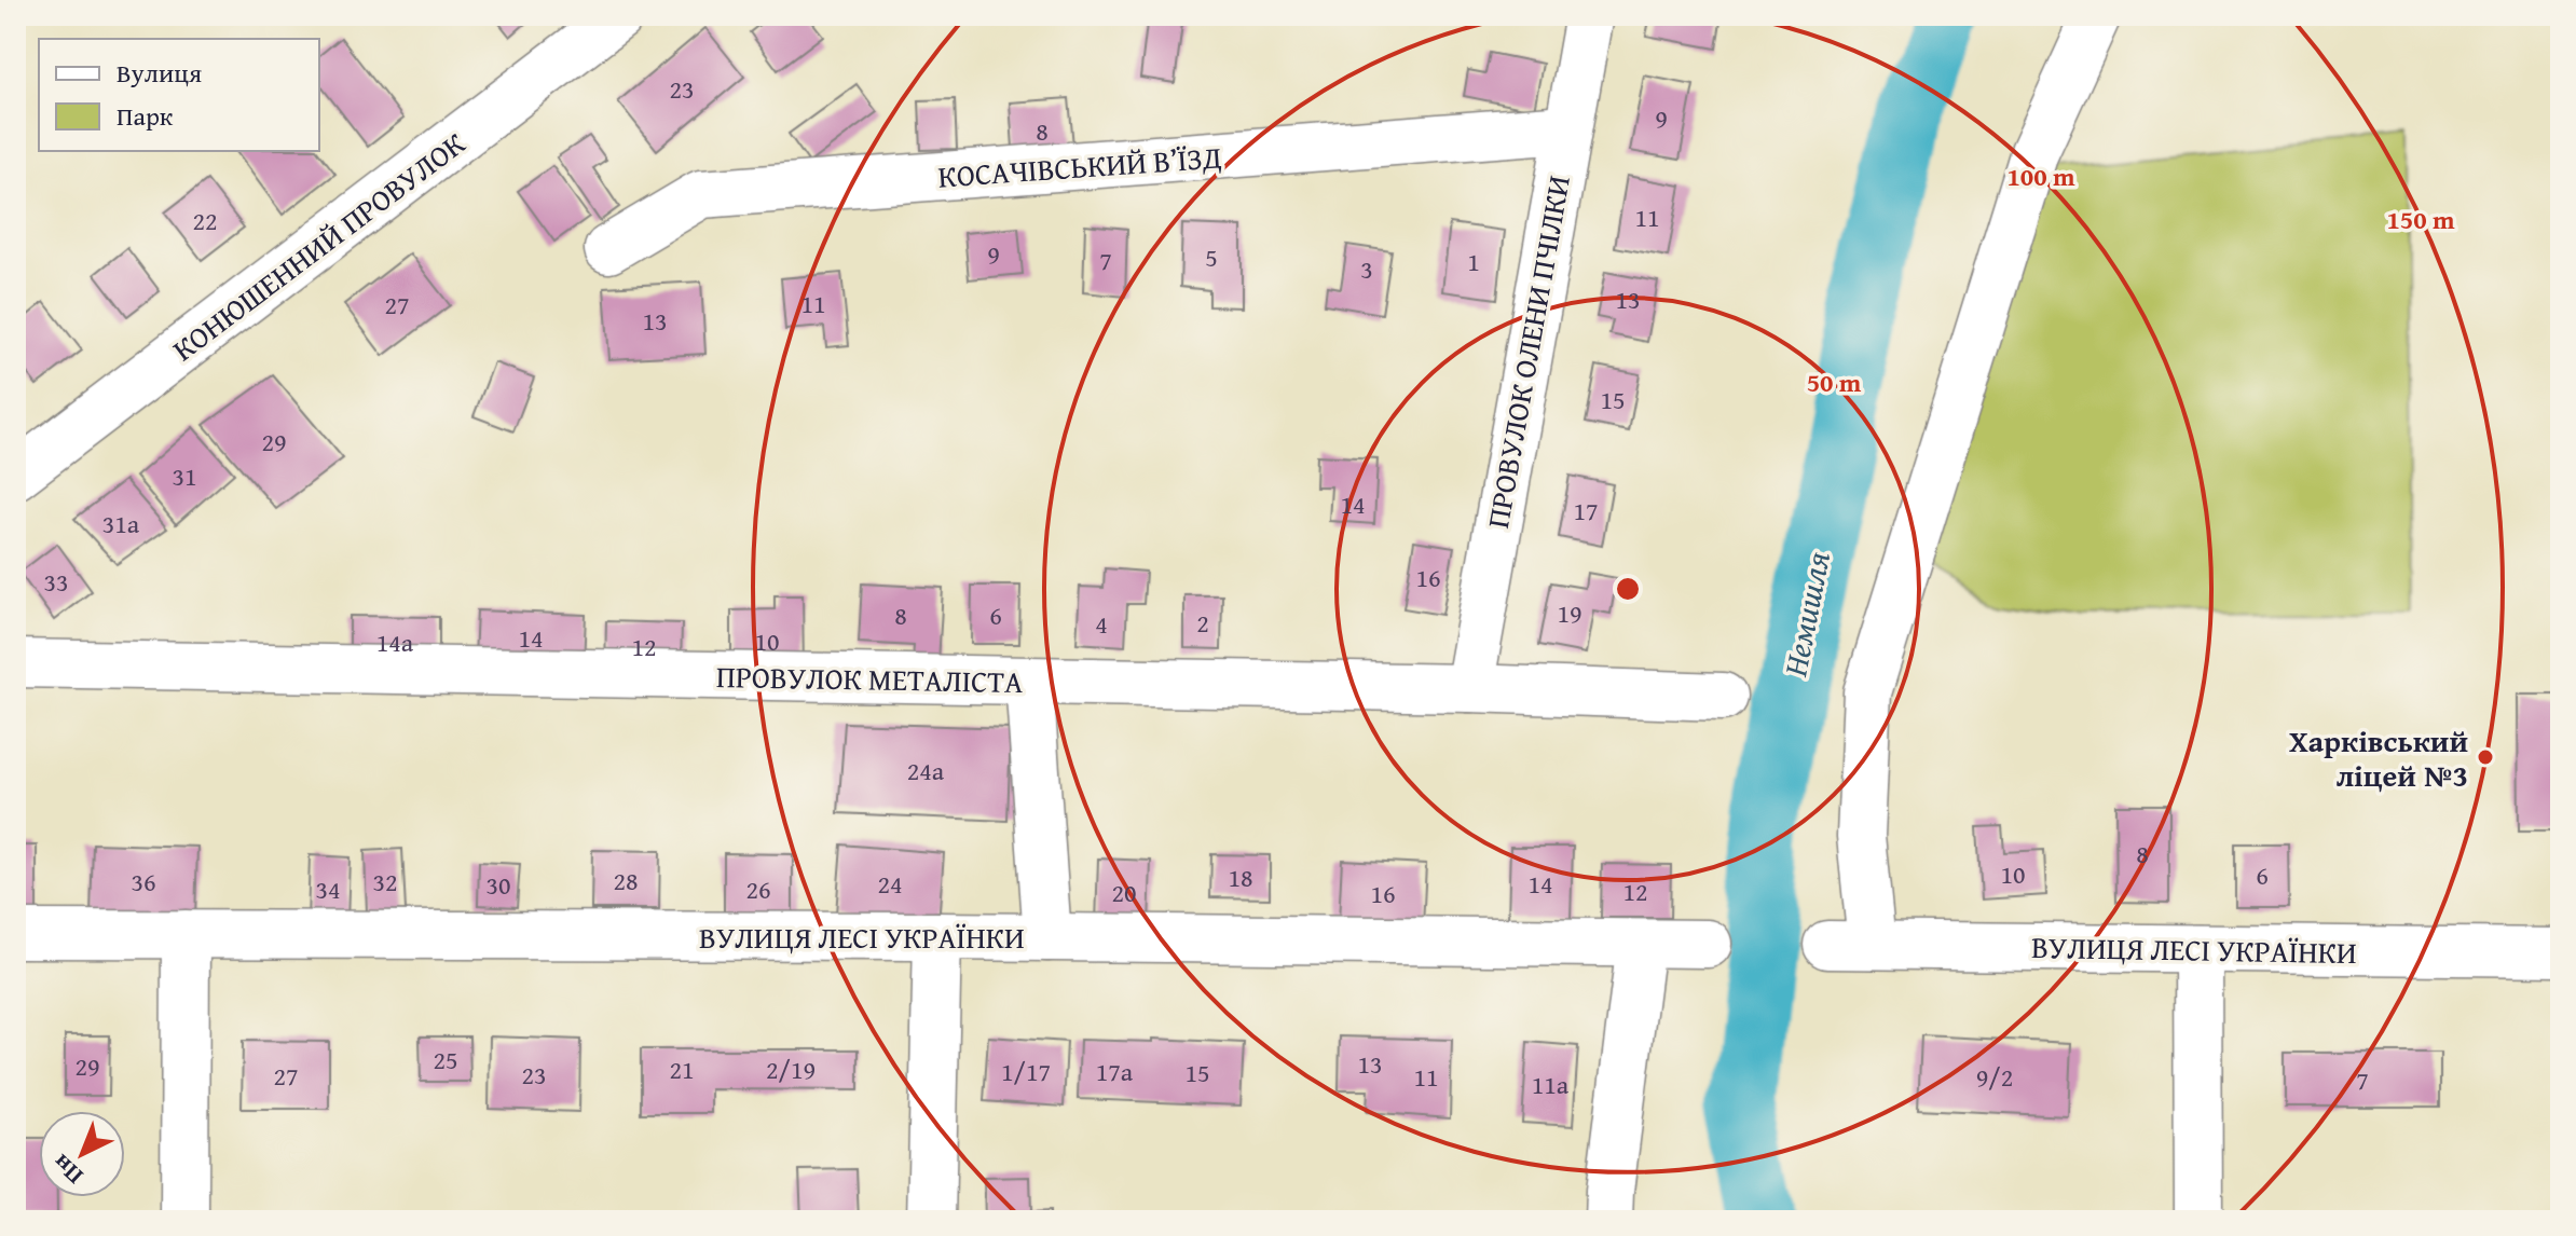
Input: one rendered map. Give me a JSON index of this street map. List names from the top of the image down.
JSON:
{
  "streets": {
    "street": [
      "КОСАЧІВСЬКИЙ В’ЇЗД",
      "КОНЮШЕННИЙ ПРОВУЛОК",
      "ПРОВУЛОК ОЛЕНИ ПЧІЛКИ",
      "ПРОВУЛОК МЕТАЛІСТА",
      "ВУЛИЦЯ ЛЕСІ УКРАЇНКИ"
    ]
  },
  "crossings": [
    ["КОСАЧІВСЬКИЙ В’ЇЗД", "ПРОВУЛОК ОЛЕНИ ПЧІЛКИ"],
    ["ПРОВУЛОК ОЛЕНИ ПЧІЛКИ", "ПРОВУЛОК МЕТАЛІСТА"]
  ],
  "water": ["Немишля"],
  "places": ["Харківський ліцей №3"],
  "house_numbers": [
    "23",
    "9",
    "8",
    "11",
    "22",
    "9",
    "5",
    "7",
    "1",
    "3",
    "13",
    "11",
    "27",
    "13",
    "15",
    "29",
    "31",
    "14",
    "17",
    "31а",
    "16",
    "33",
    "19",
    "8",
    "6",
    "2",
    "4",
    "14",
    "10",
    "14а",
    "12",
    "24а",
    "8",
    "10",
    "6",
    "18",
    "28",
    "36",
    "32",
    "24",
    "14",
    "30",
    "34",
    "26",
    "12",
    "20",
    "16",
    "25",
    "13",
    "29",
    "21",
    "2/19",
    "1/17",
    "17а",
    "15",
    "23",
    "27",
    "11",
    "9/2",
    "7",
    "11а"
  ],
  "legend": ["Вулиця", "Парк"],
  "north": "bottom left",
  "rings": ["100 m", "150 m", "50 m"]
}
